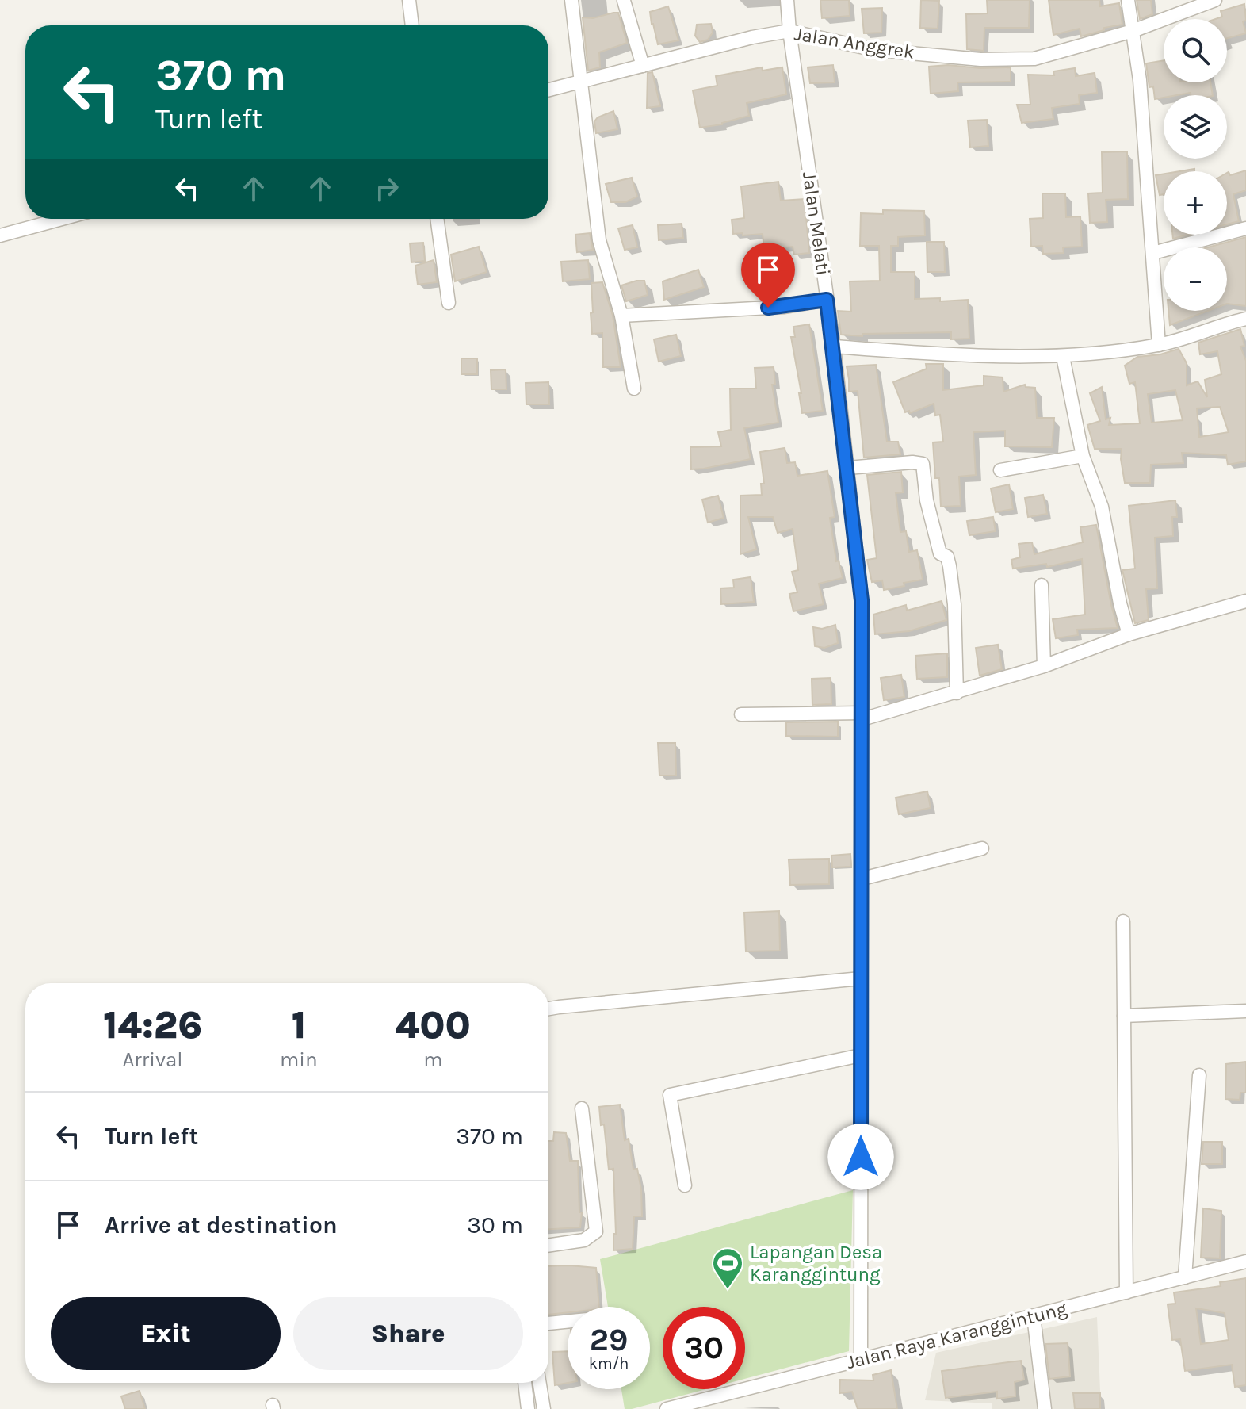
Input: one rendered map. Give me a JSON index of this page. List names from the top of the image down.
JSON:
{
  "streets": {
    "street": ["Jalan Anggrek", "Jalan Melati", "Jalan Raya Karanggintung"]
  },
  "crossings": [
    ["Jalan Anggrek", "Jalan Melati"],
    ["Jalan Melati", "Jalan Raya Karanggintung"]
  ],
  "places": {
    "sports": ["Lapangan Desa Karanggintung"]
  },
  "page": {
    "map_buttons": ["+", "−"],
    "turn": ["370 m", "Turn left"],
    "eta": [
      "14:26",
      "Arrival",
      "1",
      "min",
      "400",
      "m"
    ],
    "list": [
      {
        "name": "Turn left",
        "value": "370 m"
      },
      {
        "name": "Arrive at destination",
        "value": "30 m"
      }
    ],
    "buttons": ["Exit", "Share"],
    "speed": "29 km/h",
    "limit": "30"
  }
}
